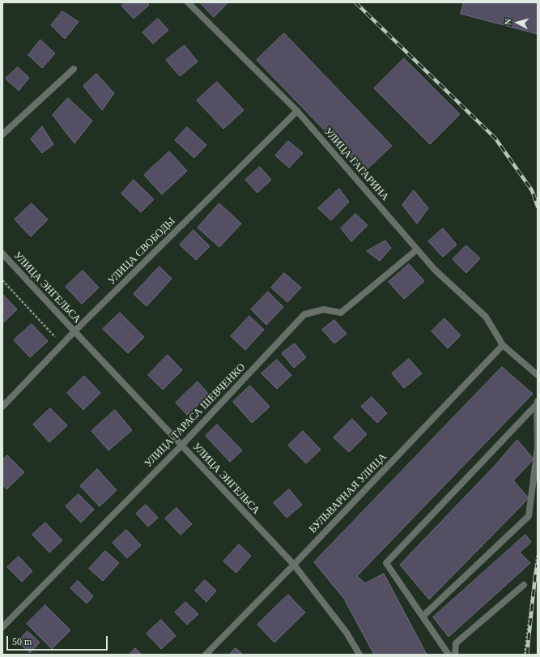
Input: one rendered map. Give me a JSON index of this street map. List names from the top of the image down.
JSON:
{
  "streets": {
    "street": [
      "УЛИЦА ГАГАРИНА",
      "УЛИЦА СВОБОДЫ",
      "УЛИЦА ЭНГЕЛЬСА",
      "УЛИЦА ТАРАСА ШЕВЧЕНКО",
      "БУЛЬВАРНАЯ УЛИЦА"
    ]
  },
  "crossings": [
    ["УЛИЦА ГАГАРИНА", "УЛИЦА СВОБОДЫ"],
    ["УЛИЦА ГАГАРИНА", "УЛИЦА ТАРАСА ШЕВЧЕНКО"],
    ["УЛИЦА ГАГАРИНА", "БУЛЬВАРНАЯ УЛИЦА"],
    ["УЛИЦА СВОБОДЫ", "УЛИЦА ЭНГЕЛЬСА"],
    ["УЛИЦА ЭНГЕЛЬСА", "УЛИЦА ТАРАСА ШЕВЧЕНКО"],
    ["УЛИЦА ЭНГЕЛЬСА", "БУЛЬВАРНАЯ УЛИЦА"]
  ],
  "scale_bar": "50 m",
  "north": "left"
}
